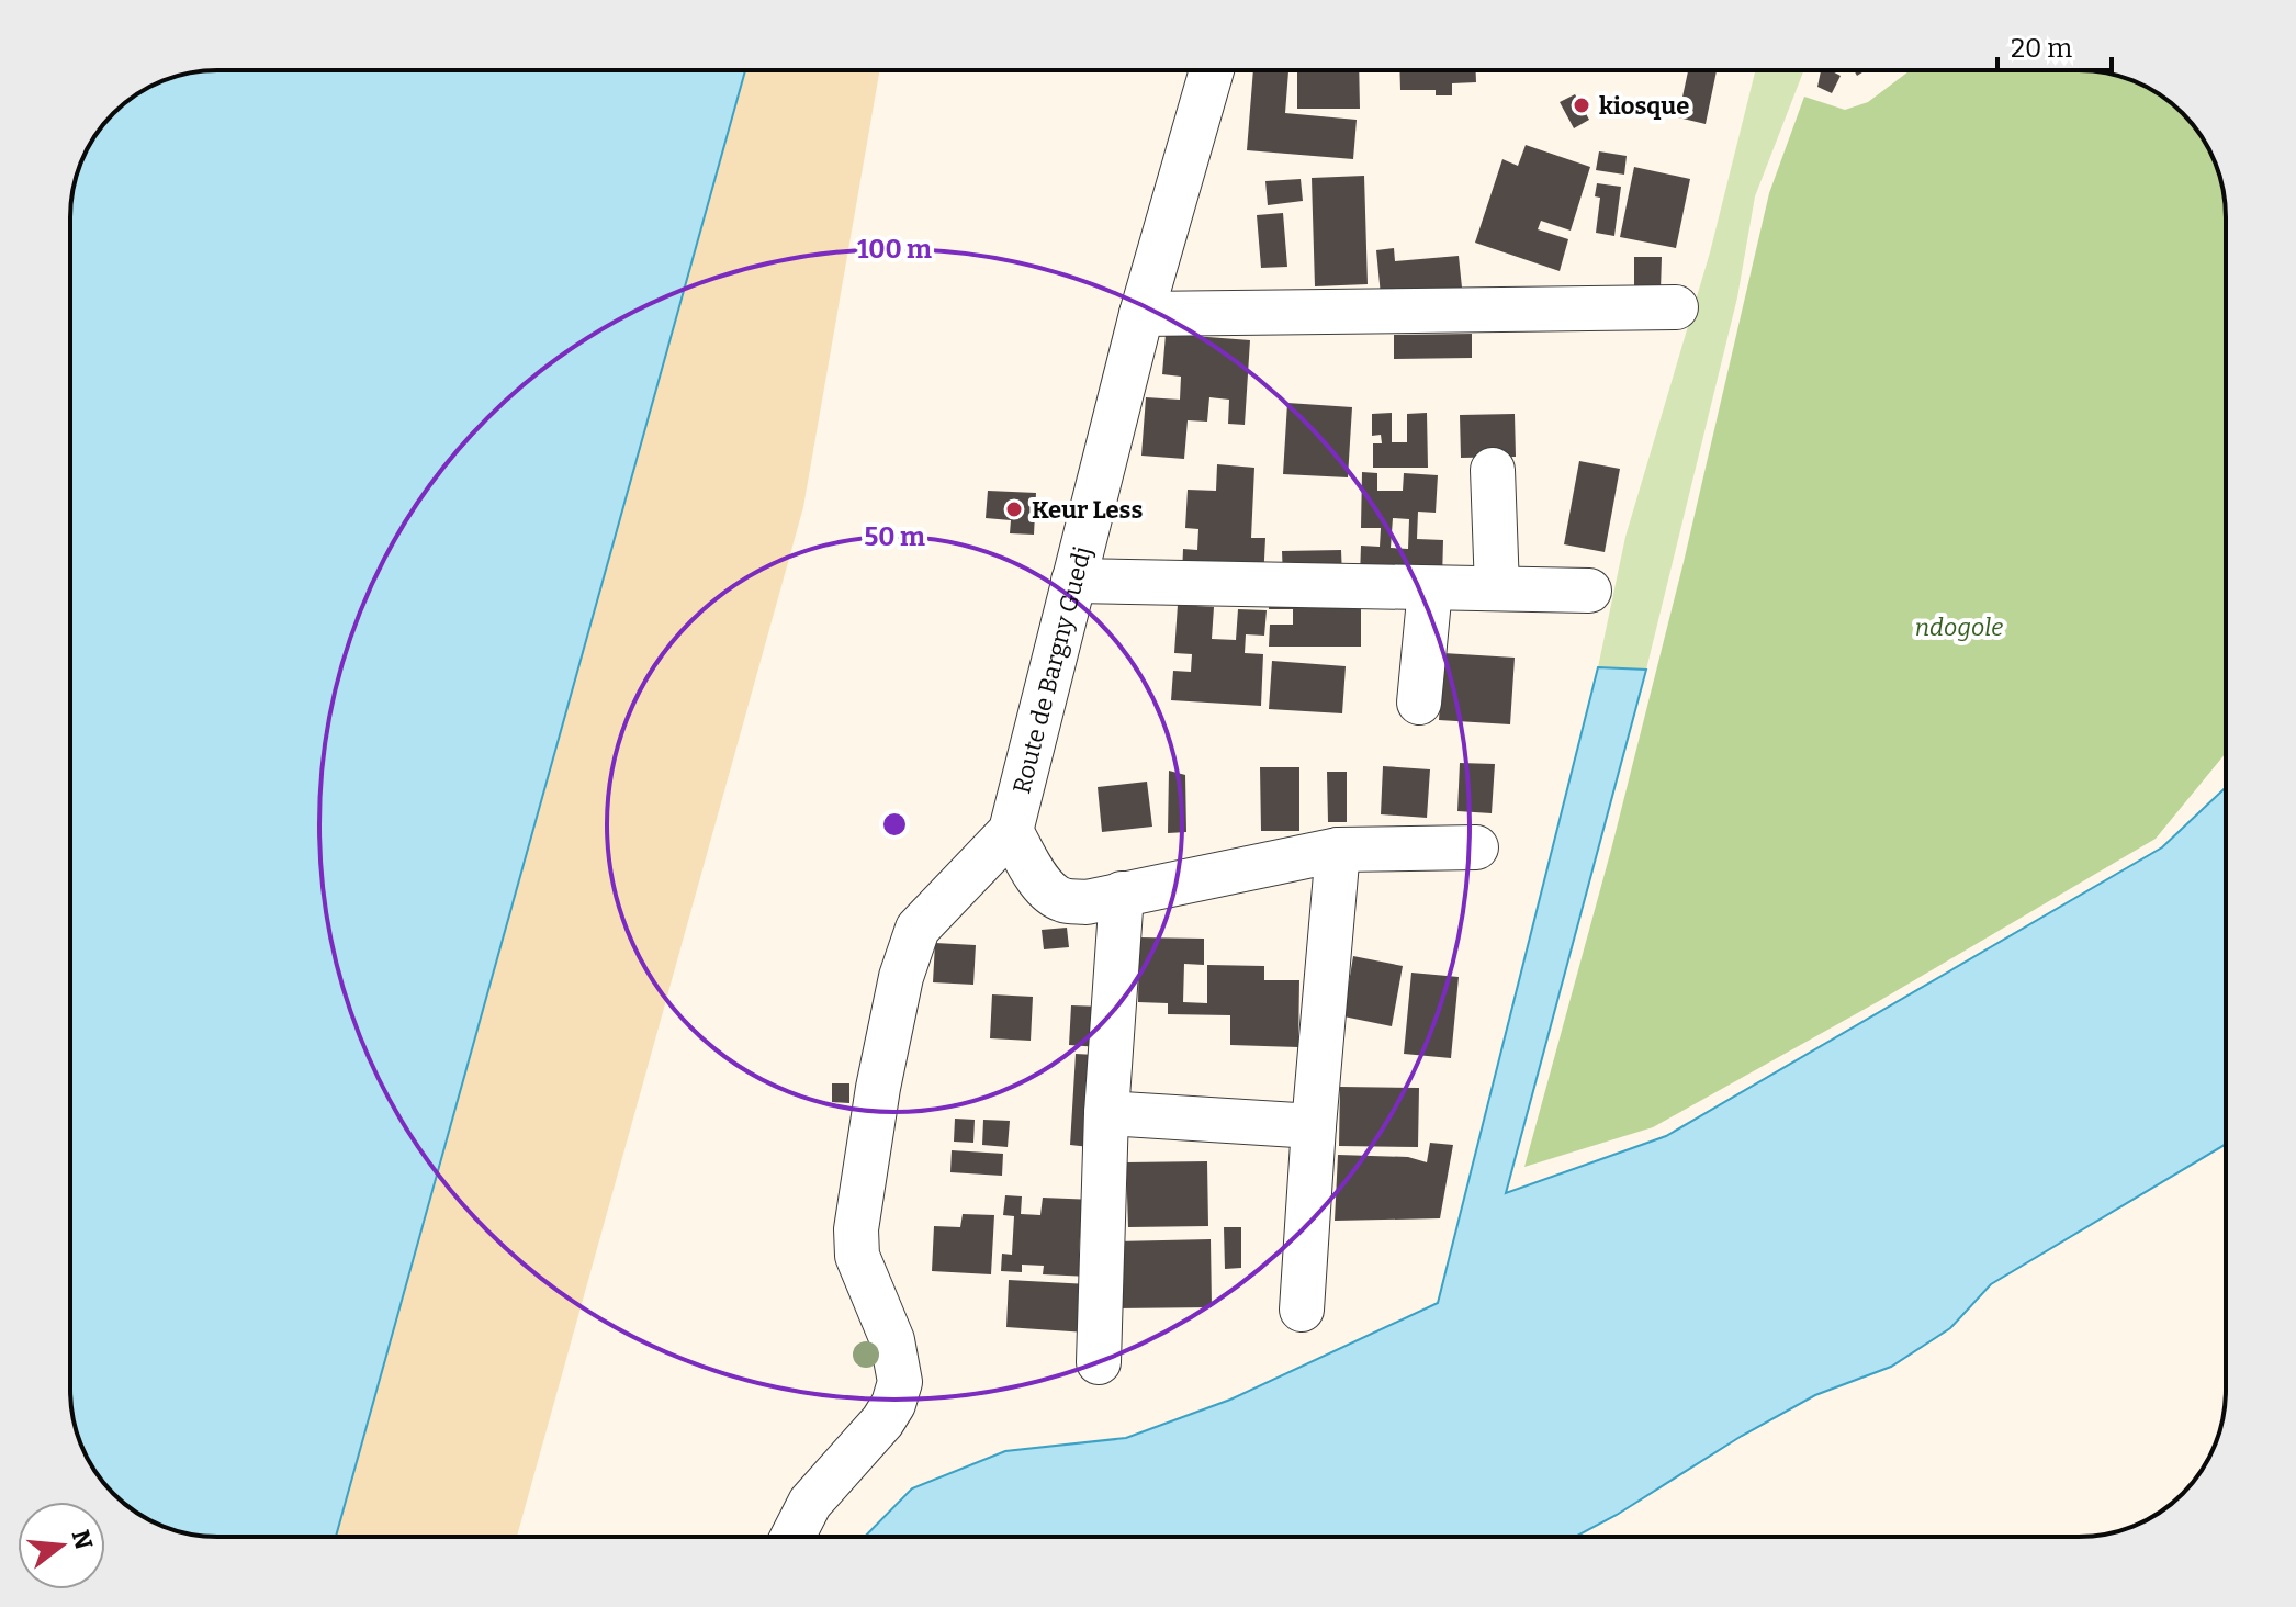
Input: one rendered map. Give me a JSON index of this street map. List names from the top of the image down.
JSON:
{
  "streets": {
    "street": ["Route de Bargny Guedj"]
  },
  "parks": ["ndogole"],
  "places": ["kiosque", "Keur Less"],
  "scale_bar": "20 m",
  "north": "right",
  "rings": ["100 m", "50 m"]
}
